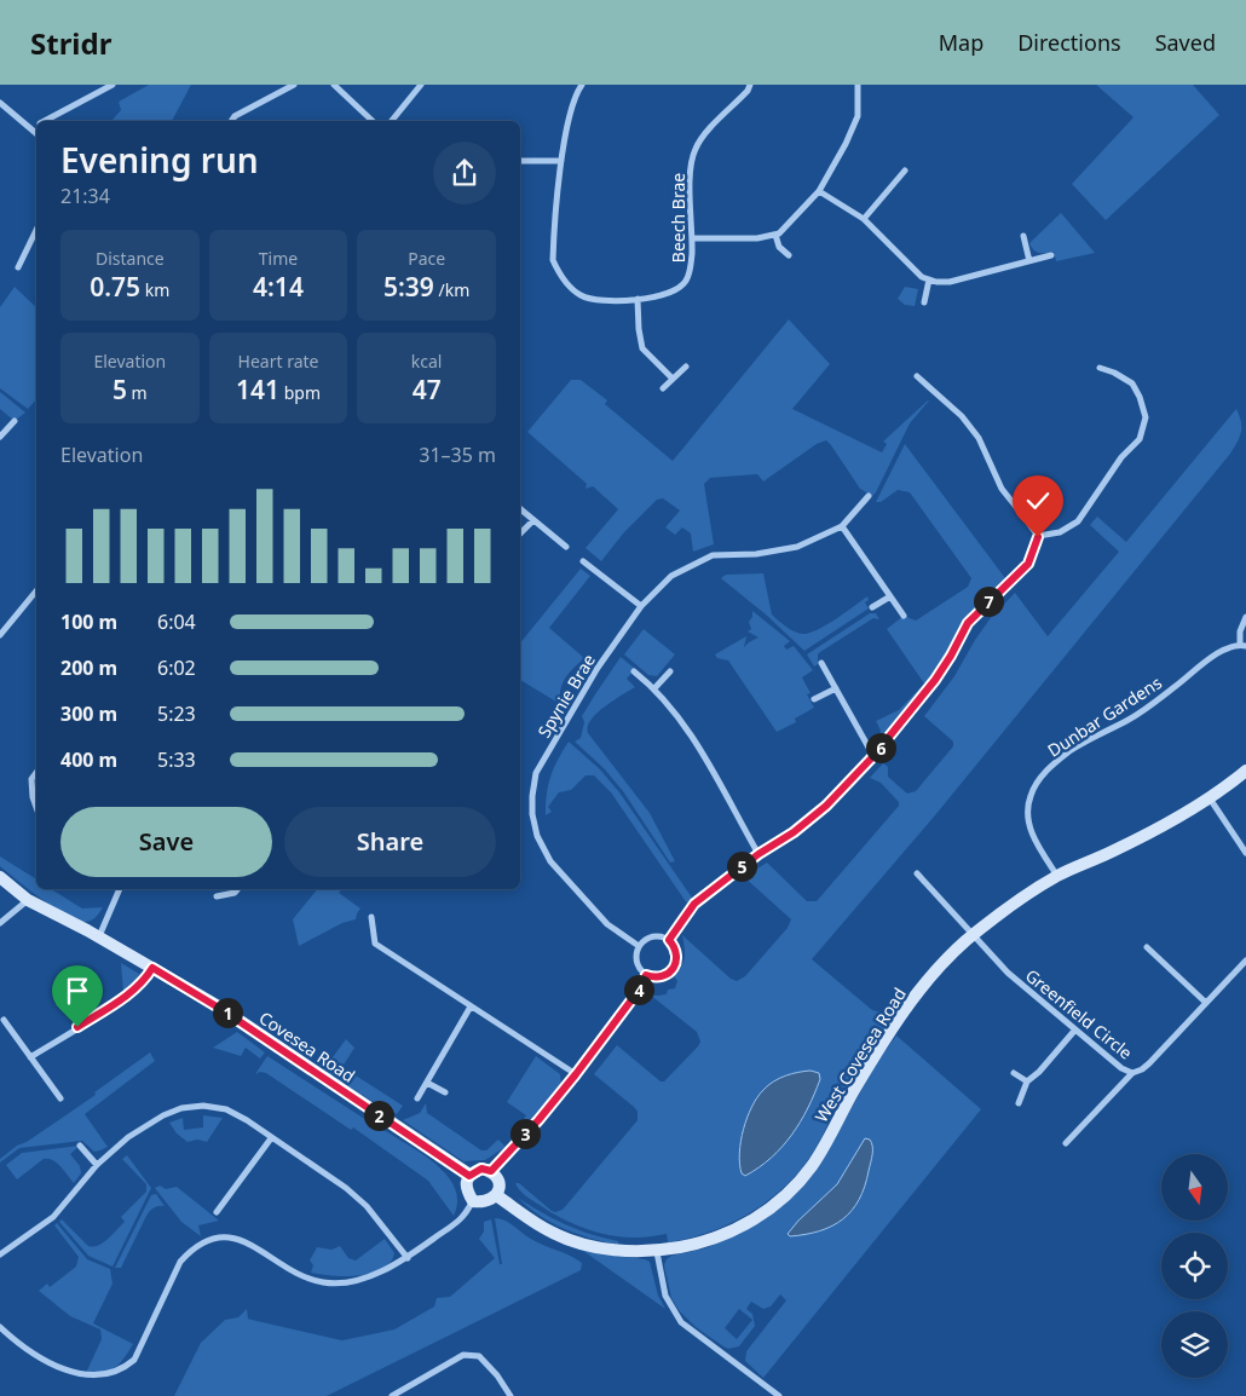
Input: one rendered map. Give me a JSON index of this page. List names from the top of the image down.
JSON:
{
  "streets": {
    "street": [
      "Beech Brae",
      "Spynie Brae",
      "Dunbar Gardens",
      "Greenfield Circle",
      "Covesea Road",
      "West Covesea Road"
    ]
  },
  "crossings": [
    ["Dunbar Gardens", "West Covesea Road"],
    ["Greenfield Circle", "West Covesea Road"]
  ],
  "north": "bottom",
  "page": {
    "header": "Stridr",
    "nav": ["Map", "Directions", "Saved"],
    "heading": ["Evening run", "21:34"],
    "stats": [
      ["Distance", "0.75 km"],
      ["Time", "4:14"],
      ["Pace", "5:39 /km"],
      ["Elevation", "5 m"],
      ["Heart rate", "141 bpm"],
      ["kcal", "47"]
    ],
    "chart": ["Elevation", "31–35 m"],
    "pins": [
      "7",
      "6",
      "5",
      "4",
      "1",
      "2",
      "3"
    ],
    "list": [
      {
        "name": "100 m",
        "note": "6:04"
      },
      {
        "name": "200 m",
        "note": "6:02"
      },
      {
        "name": "300 m",
        "note": "5:23"
      },
      {
        "name": "400 m",
        "note": "5:33"
      }
    ],
    "buttons": ["Save", "Share"]
  }
}
